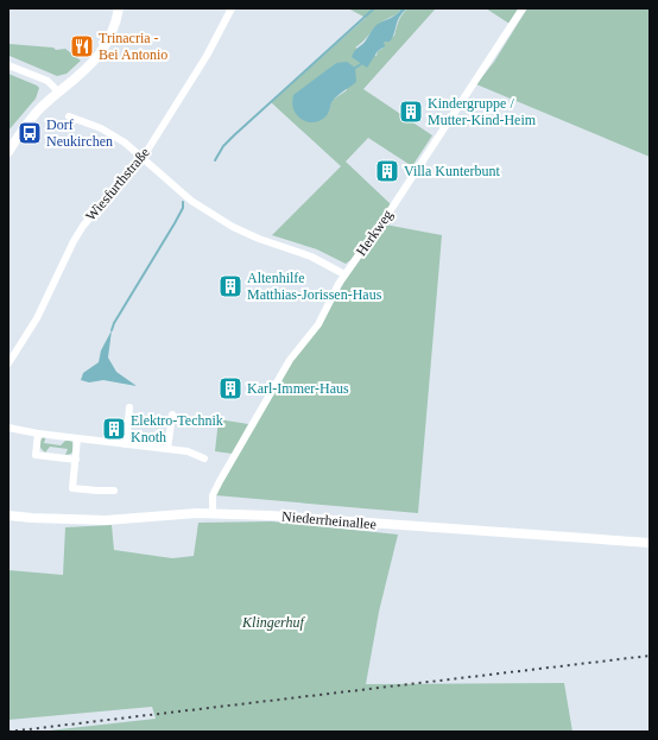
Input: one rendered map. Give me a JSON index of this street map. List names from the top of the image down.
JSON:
{
  "streets": {
    "main road": ["Niederrheinallee"],
    "street": ["Wiesfurthstraße", "Herkweg"]
  },
  "crossings": [
    ["Herkweg", "Niederrheinallee"]
  ],
  "parks": ["Klingerhuf"],
  "places": {
    "restaurant": ["Trinacria - Bei Antonio"],
    "building": [
      "Kindergruppe / Mutter-Kind-Heim",
      "Villa Kunterbunt",
      "Altenhilfe Matthias-Jorissen-Haus",
      "Karl-Immer-Haus",
      "Elektro-Technik Knoth"
    ],
    "bus stop": ["Dorf Neukirchen"]
  }
}
